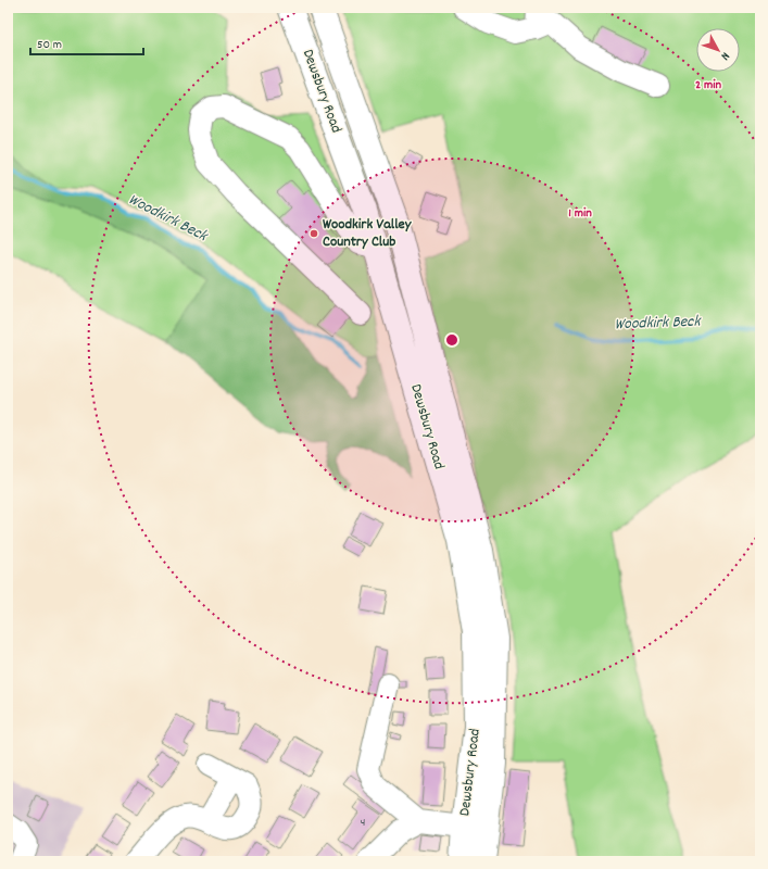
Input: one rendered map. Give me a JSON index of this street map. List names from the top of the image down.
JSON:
{
  "streets": {
    "main road": ["Dewsbury Road"]
  },
  "water": ["Woodkirk Beck"],
  "places": ["Woodkirk Valley Country Club"],
  "house_numbers": ["4"],
  "scale_bar": "50 m",
  "north": "bottom right",
  "rings": ["2 min", "1 min"]
}
